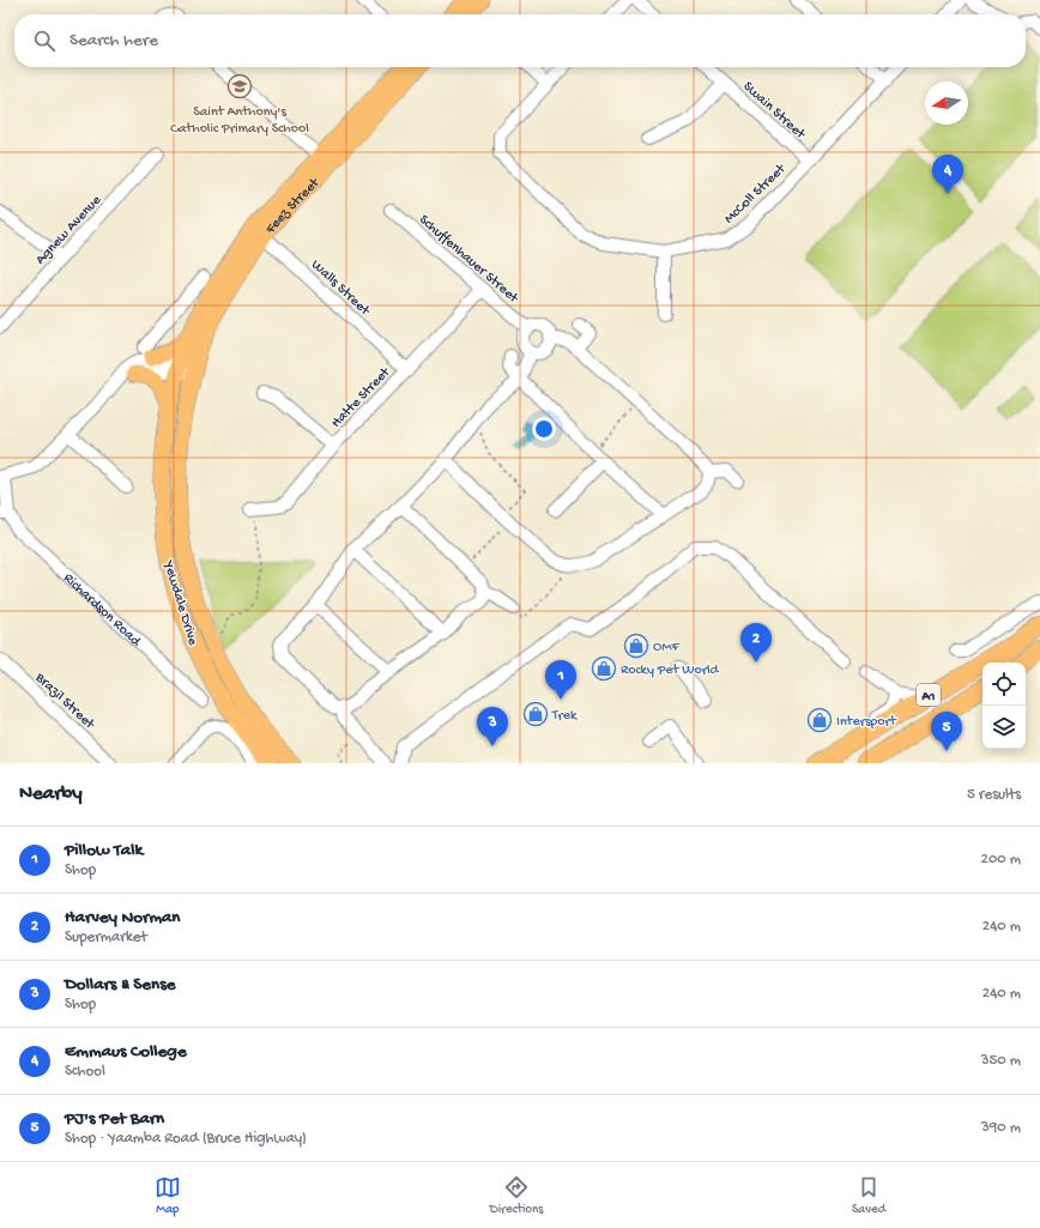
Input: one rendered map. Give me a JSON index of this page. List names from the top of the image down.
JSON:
{
  "streets": {
    "highway": ["A1"],
    "main road": ["Feez Street", "Yewdale Drive"],
    "street": [
      "Swain Street",
      "McColl Street",
      "Agnew Avenue",
      "Schuffenhauer Street",
      "Walls Street",
      "Hatte Street",
      "Richardson Road",
      "Brazil Street"
    ]
  },
  "crossings": [
    ["Swain Street", "McColl Street"],
    ["Feez Street", "Walls Street"],
    ["Feez Street", "Yewdale Drive"],
    ["Feez Street", "Richardson Road"],
    ["Schuffenhauer Street", "Hatte Street"],
    ["Walls Street", "Hatte Street"]
  ],
  "places": {
    "school or university": ["Saint Anthony's Catholic Primary School"],
    "shop": [
      "OMF",
      "Rocky Pet World",
      "Trek",
      "Intersport"
    ]
  },
  "north": "left",
  "page": {
    "search": "Search here",
    "pins": [
      "4",
      "2",
      "1",
      "3",
      "5"
    ],
    "heading": ["Nearby", "5 results"],
    "list": [
      {
        "mark": "1",
        "name": "Pillow Talk",
        "note": "Shop",
        "value": "200 m"
      },
      {
        "mark": "2",
        "name": "Harvey Norman",
        "note": "Supermarket",
        "value": "240 m"
      },
      {
        "mark": "3",
        "name": "Dollars & Sense",
        "note": "Shop",
        "value": "240 m"
      },
      {
        "mark": "4",
        "name": "Emmaus College",
        "note": "School",
        "value": "350 m"
      },
      {
        "mark": "5",
        "name": "PJ's Pet Barn",
        "note": "Shop · Yaamba Road (Bruce Highway)",
        "value": "390 m"
      }
    ],
    "nav": ["Map", "Directions", "Saved"]
  }
}
